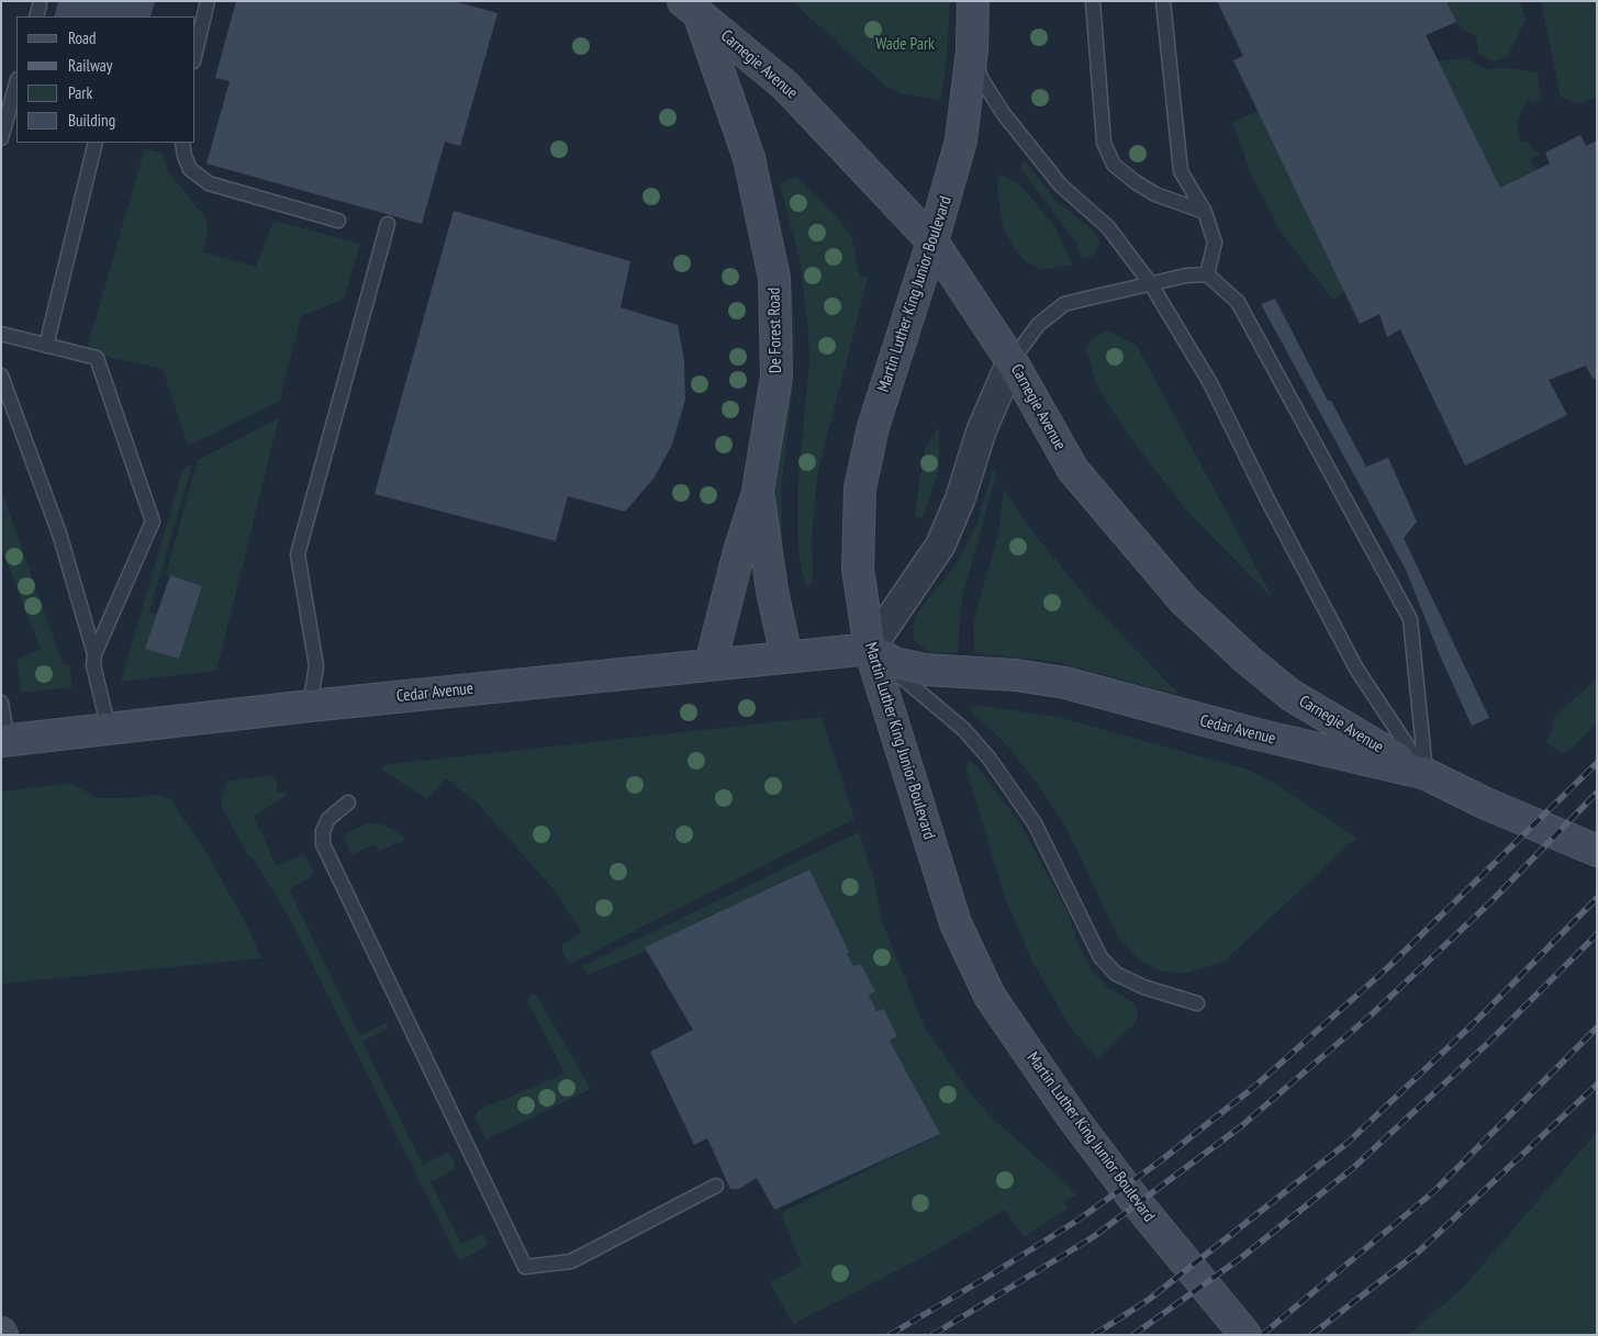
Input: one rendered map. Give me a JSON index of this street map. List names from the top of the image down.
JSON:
{
  "streets": {
    "main road": [
      "Carnegie Avenue",
      "Martin Luther King Junior Boulevard",
      "De Forest Road",
      "Cedar Avenue"
    ]
  },
  "crossings": [
    ["Carnegie Avenue", "Martin Luther King Junior Boulevard"],
    ["Carnegie Avenue", "De Forest Road"],
    ["Carnegie Avenue", "Cedar Avenue"],
    ["Martin Luther King Junior Boulevard", "Cedar Avenue"],
    ["De Forest Road", "Cedar Avenue"]
  ],
  "parks": ["Wade Park"],
  "legend": [
    "Road",
    "Railway",
    "Park",
    "Building"
  ]
}
